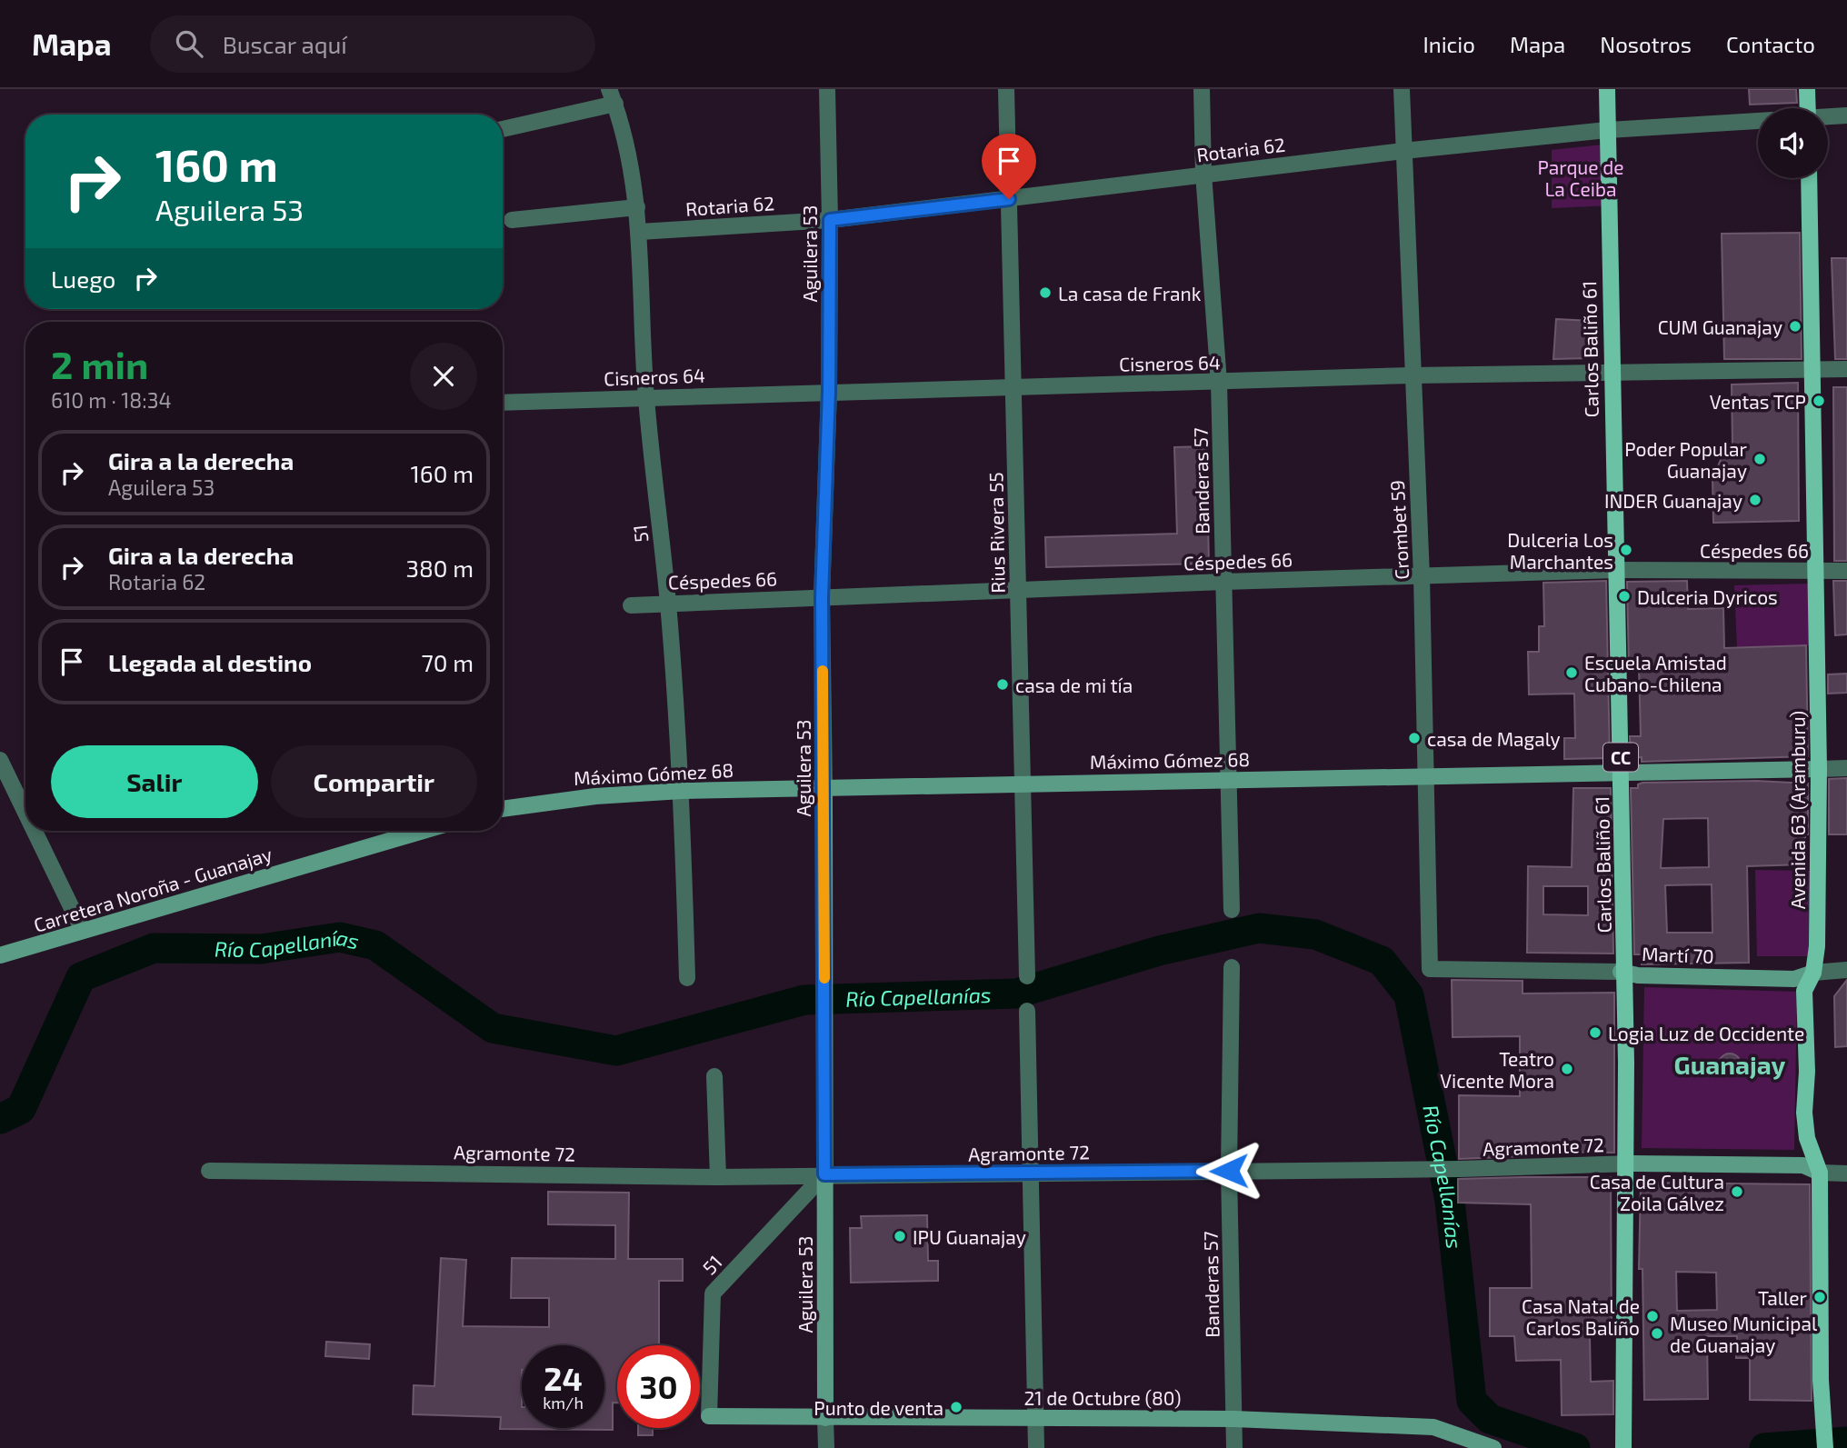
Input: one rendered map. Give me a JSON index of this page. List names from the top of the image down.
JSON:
{
  "streets": {
    "main road": ["Carlos Baliño 61", "CC", "Avenida 63 (Aramburu)"],
    "street": [
      "Rotaria 62",
      "Aguilera 53",
      "Cisneros 64",
      "Banderas 57",
      "Crombet 59",
      "Rius Rivera 55",
      "51",
      "Céspedes 66",
      "Máximo Gómez 68",
      "Carretera Noroña - Guanajay",
      "Martí 70",
      "Agramonte 72",
      "21 de Octubre (80)"
    ]
  },
  "crossings": [
    ["Rotaria 62", "Aguilera 53"],
    ["Rotaria 62", "Carlos Baliño 61"],
    ["Rotaria 62", "Banderas 57"],
    ["Rotaria 62", "Crombet 59"],
    ["Rotaria 62", "Rius Rivera 55"],
    ["Rotaria 62", "51"],
    ["Aguilera 53", "Cisneros 64"],
    ["Aguilera 53", "51"],
    ["Aguilera 53", "Céspedes 66"],
    ["Aguilera 53", "Máximo Gómez 68"],
    ["Aguilera 53", "Agramonte 72"],
    ["Aguilera 53", "21 de Octubre (80)"],
    ["Carlos Baliño 61", "Cisneros 64"],
    ["Carlos Baliño 61", "Céspedes 66"],
    ["Carlos Baliño 61", "Máximo Gómez 68"],
    ["Carlos Baliño 61", "Martí 70"],
    ["Carlos Baliño 61", "Agramonte 72"],
    ["Cisneros 64", "Banderas 57"],
    ["Cisneros 64", "Crombet 59"],
    ["Cisneros 64", "Rius Rivera 55"],
    ["Cisneros 64", "51"],
    ["Cisneros 64", "Avenida 63 (Aramburu)"],
    ["Banderas 57", "Céspedes 66"],
    ["Banderas 57", "Máximo Gómez 68"],
    ["Banderas 57", "Agramonte 72"],
    ["Banderas 57", "21 de Octubre (80)"],
    ["Crombet 59", "Céspedes 66"],
    ["Crombet 59", "Máximo Gómez 68"],
    ["Crombet 59", "Martí 70"],
    ["Rius Rivera 55", "Céspedes 66"],
    ["Rius Rivera 55", "Máximo Gómez 68"],
    ["51", "Céspedes 66"],
    ["51", "Máximo Gómez 68"],
    ["51", "Agramonte 72"],
    ["51", "21 de Octubre (80)"],
    ["Céspedes 66", "Avenida 63 (Aramburu)"],
    ["Máximo Gómez 68", "Avenida 63 (Aramburu)"],
    ["Avenida 63 (Aramburu)", "Martí 70"],
    ["Avenida 63 (Aramburu)", "Agramonte 72"]
  ],
  "districts": ["Guanajay"],
  "water": ["Río Capellanías"],
  "parks": ["Parque de La Ceiba"],
  "places": [
    "La casa de Frank",
    "CUM Guanajay",
    "Ventas TCP",
    "Poder Popular Guanajay",
    "INDER Guanajay",
    "Dulceria Los Marchantes",
    "Dulceria Dyricos",
    "Escuela Amistad Cubano-Chilena",
    "casa de mi tía",
    "casa de Magaly",
    "Logia Luz de Occidente",
    "Teatro Vicente Mora",
    "Casa de Cultura Zoila Gálvez",
    "IPU Guanajay",
    "Taller",
    "Casa Natal de Carlos Baliño",
    "Museo Municipal de Guanajay",
    "Punto de venta"
  ],
  "page": {
    "header": "Mapa",
    "search": "Buscar aquí",
    "nav": [
      "Inicio",
      "Mapa",
      "Nosotros",
      "Contacto"
    ],
    "turn": ["160 m", "Aguilera 53"],
    "then": "Luego",
    "heading": ["2 min", "610 m · 18:34"],
    "list": [
      {
        "name": "Gira a la derecha",
        "note": "Aguilera 53",
        "value": "160 m"
      },
      {
        "name": "Gira a la derecha",
        "note": "Rotaria 62",
        "value": "380 m"
      },
      {
        "name": "Llegada al destino",
        "value": "70 m"
      }
    ],
    "buttons": ["Salir", "Compartir"],
    "speed": "24 km/h",
    "limit": "30"
  }
}
